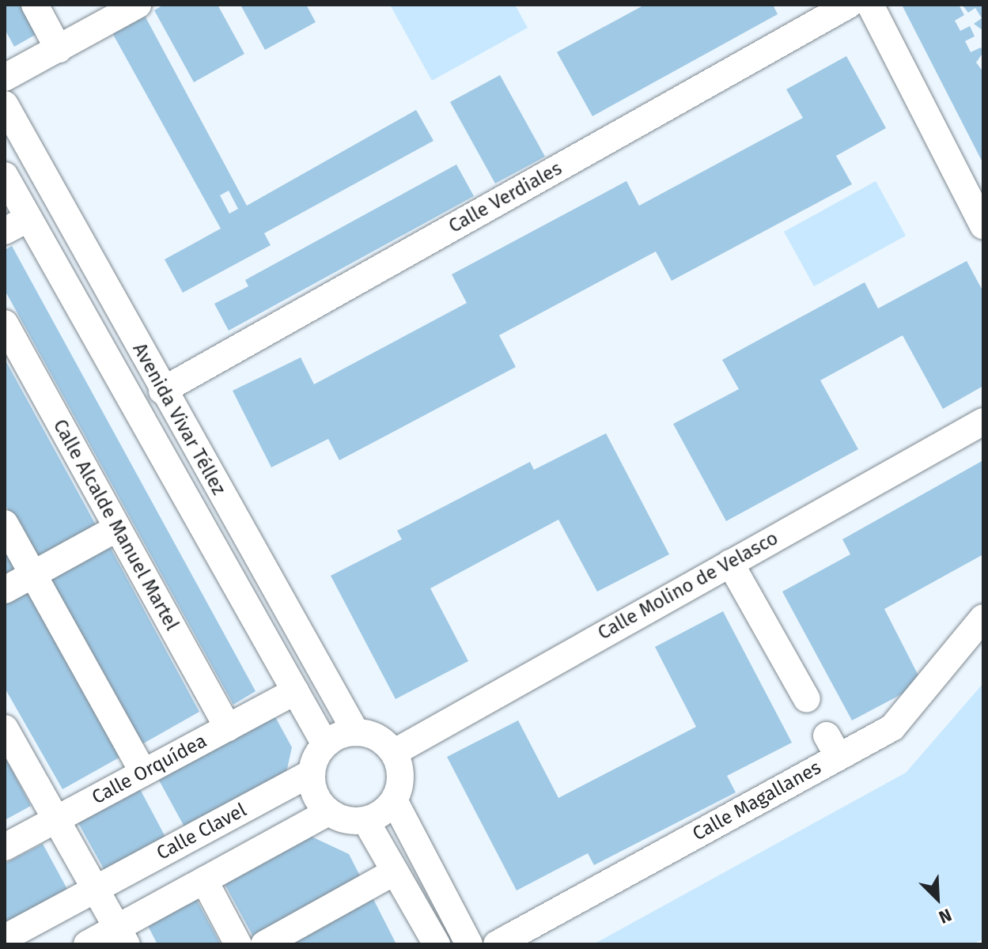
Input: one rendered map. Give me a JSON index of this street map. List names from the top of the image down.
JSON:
{
  "streets": {
    "street": [
      "Calle Verdiales",
      "Avenida Vivar Téllez",
      "Calle Alcalde Manuel Martel",
      "Calle Molino de Velasco",
      "Calle Orquídea",
      "Calle Magallanes",
      "Calle Clavel"
    ]
  },
  "crossings": [
    ["Calle Verdiales", "Avenida Vivar Téllez"],
    ["Avenida Vivar Téllez", "Calle Molino de Velasco"],
    ["Avenida Vivar Téllez", "Calle Orquídea"],
    ["Avenida Vivar Téllez", "Calle Clavel"],
    ["Calle Alcalde Manuel Martel", "Calle Orquídea"],
    ["Calle Molino de Velasco", "Calle Clavel"]
  ],
  "north": "bottom right"
}
